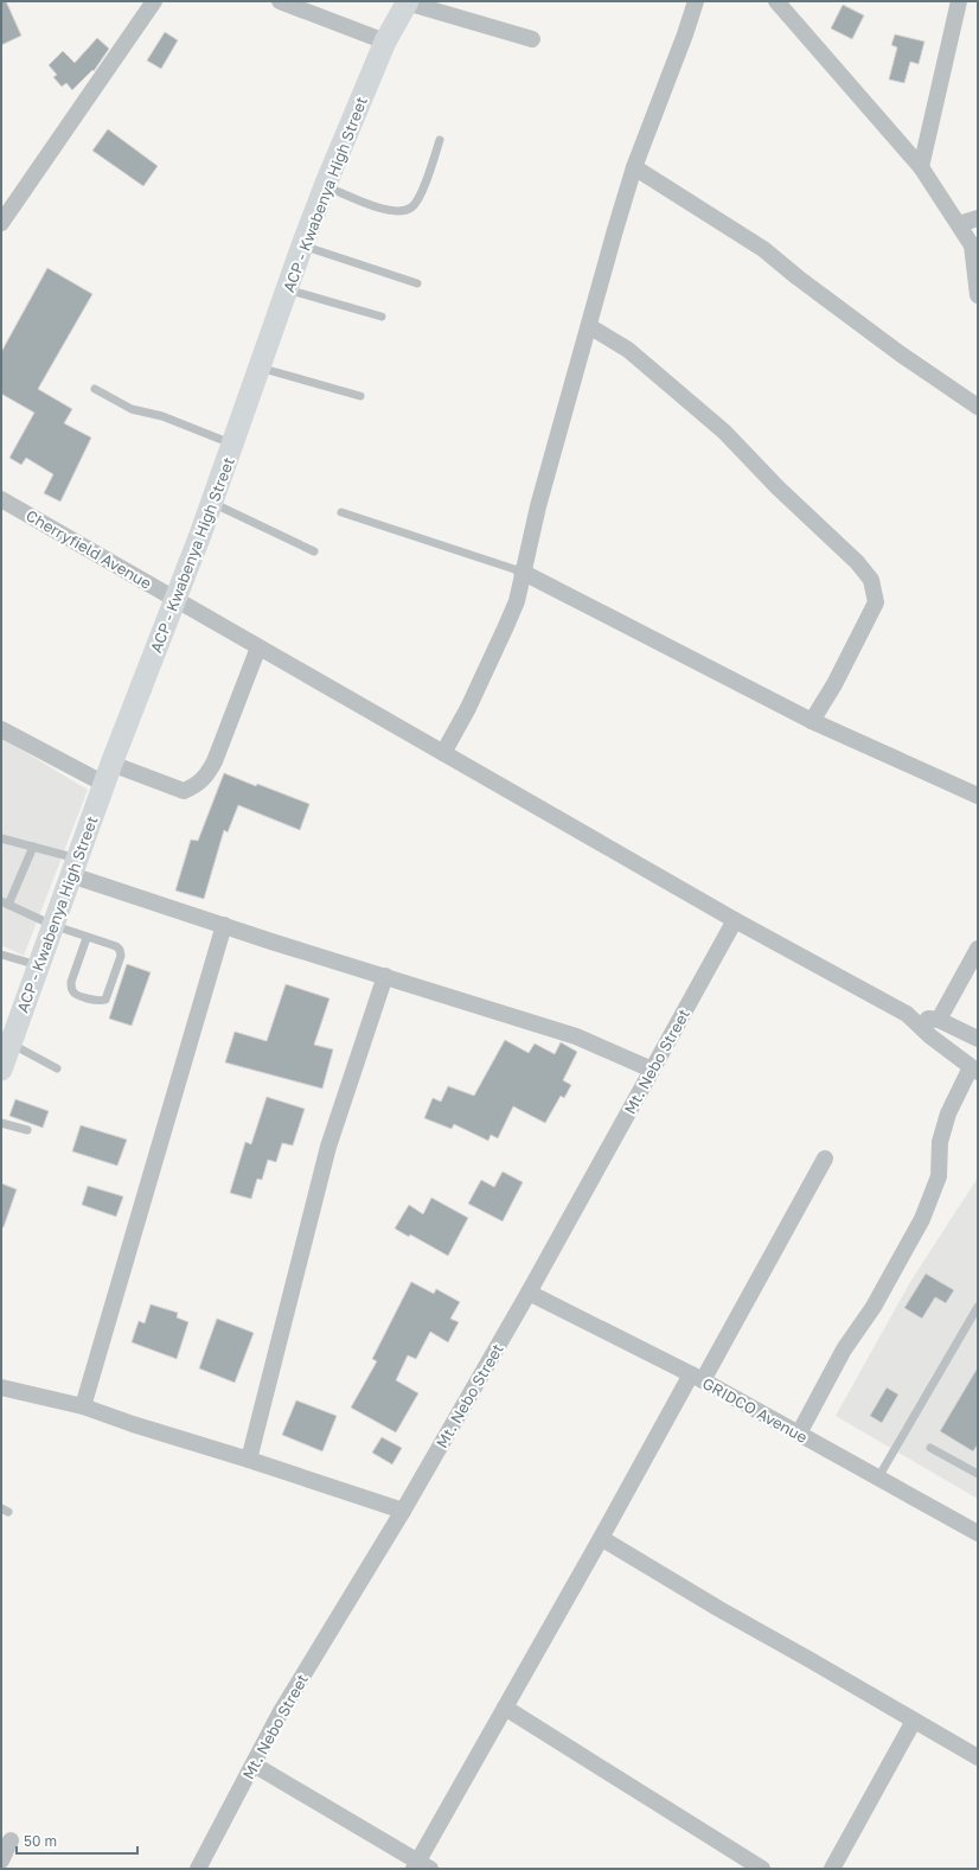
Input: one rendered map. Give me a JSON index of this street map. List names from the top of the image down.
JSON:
{
  "streets": {
    "main road": ["ACP - Kwabenya High Street"],
    "street": ["Cherryfield Avenue", "Mt. Nebo Street", "GRIDCO Avenue"]
  },
  "crossings": [
    ["ACP - Kwabenya High Street", "Cherryfield Avenue"],
    ["Cherryfield Avenue", "Mt. Nebo Street"],
    ["Mt. Nebo Street", "GRIDCO Avenue"]
  ],
  "scale_bar": "50 m"
}
